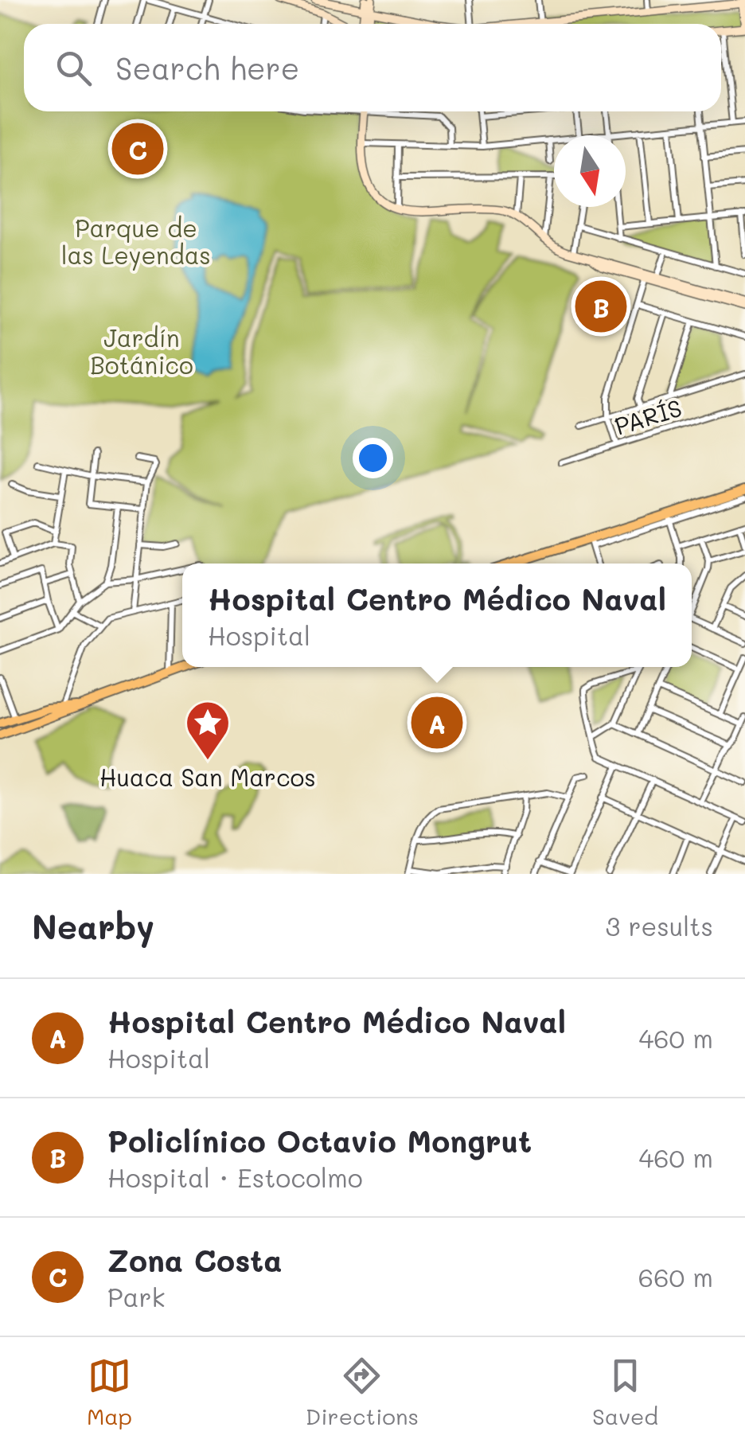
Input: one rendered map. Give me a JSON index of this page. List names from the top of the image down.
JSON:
{
  "streets": {
    "street": ["PARÍS"]
  },
  "parks": ["Parque de las Leyendas", "Jardín Botánico"],
  "places": {
    "place": ["Huaca San Marcos"]
  },
  "north": "bottom",
  "page": {
    "search": "Search here",
    "pins": ["C", "B", "A"],
    "popup": ["Hospital Centro Médico Naval", "Hospital"],
    "heading": ["Nearby", "3 results"],
    "list": [
      {
        "mark": "A",
        "name": "Hospital Centro Médico Naval",
        "note": "Hospital",
        "value": "460 m"
      },
      {
        "mark": "B",
        "name": "Policlínico Octavio Mongrut",
        "note": "Hospital · Estocolmo",
        "value": "460 m"
      },
      {
        "mark": "C",
        "name": "Zona Costa",
        "note": "Park",
        "value": "660 m"
      }
    ],
    "nav": ["Map", "Directions", "Saved"]
  }
}
